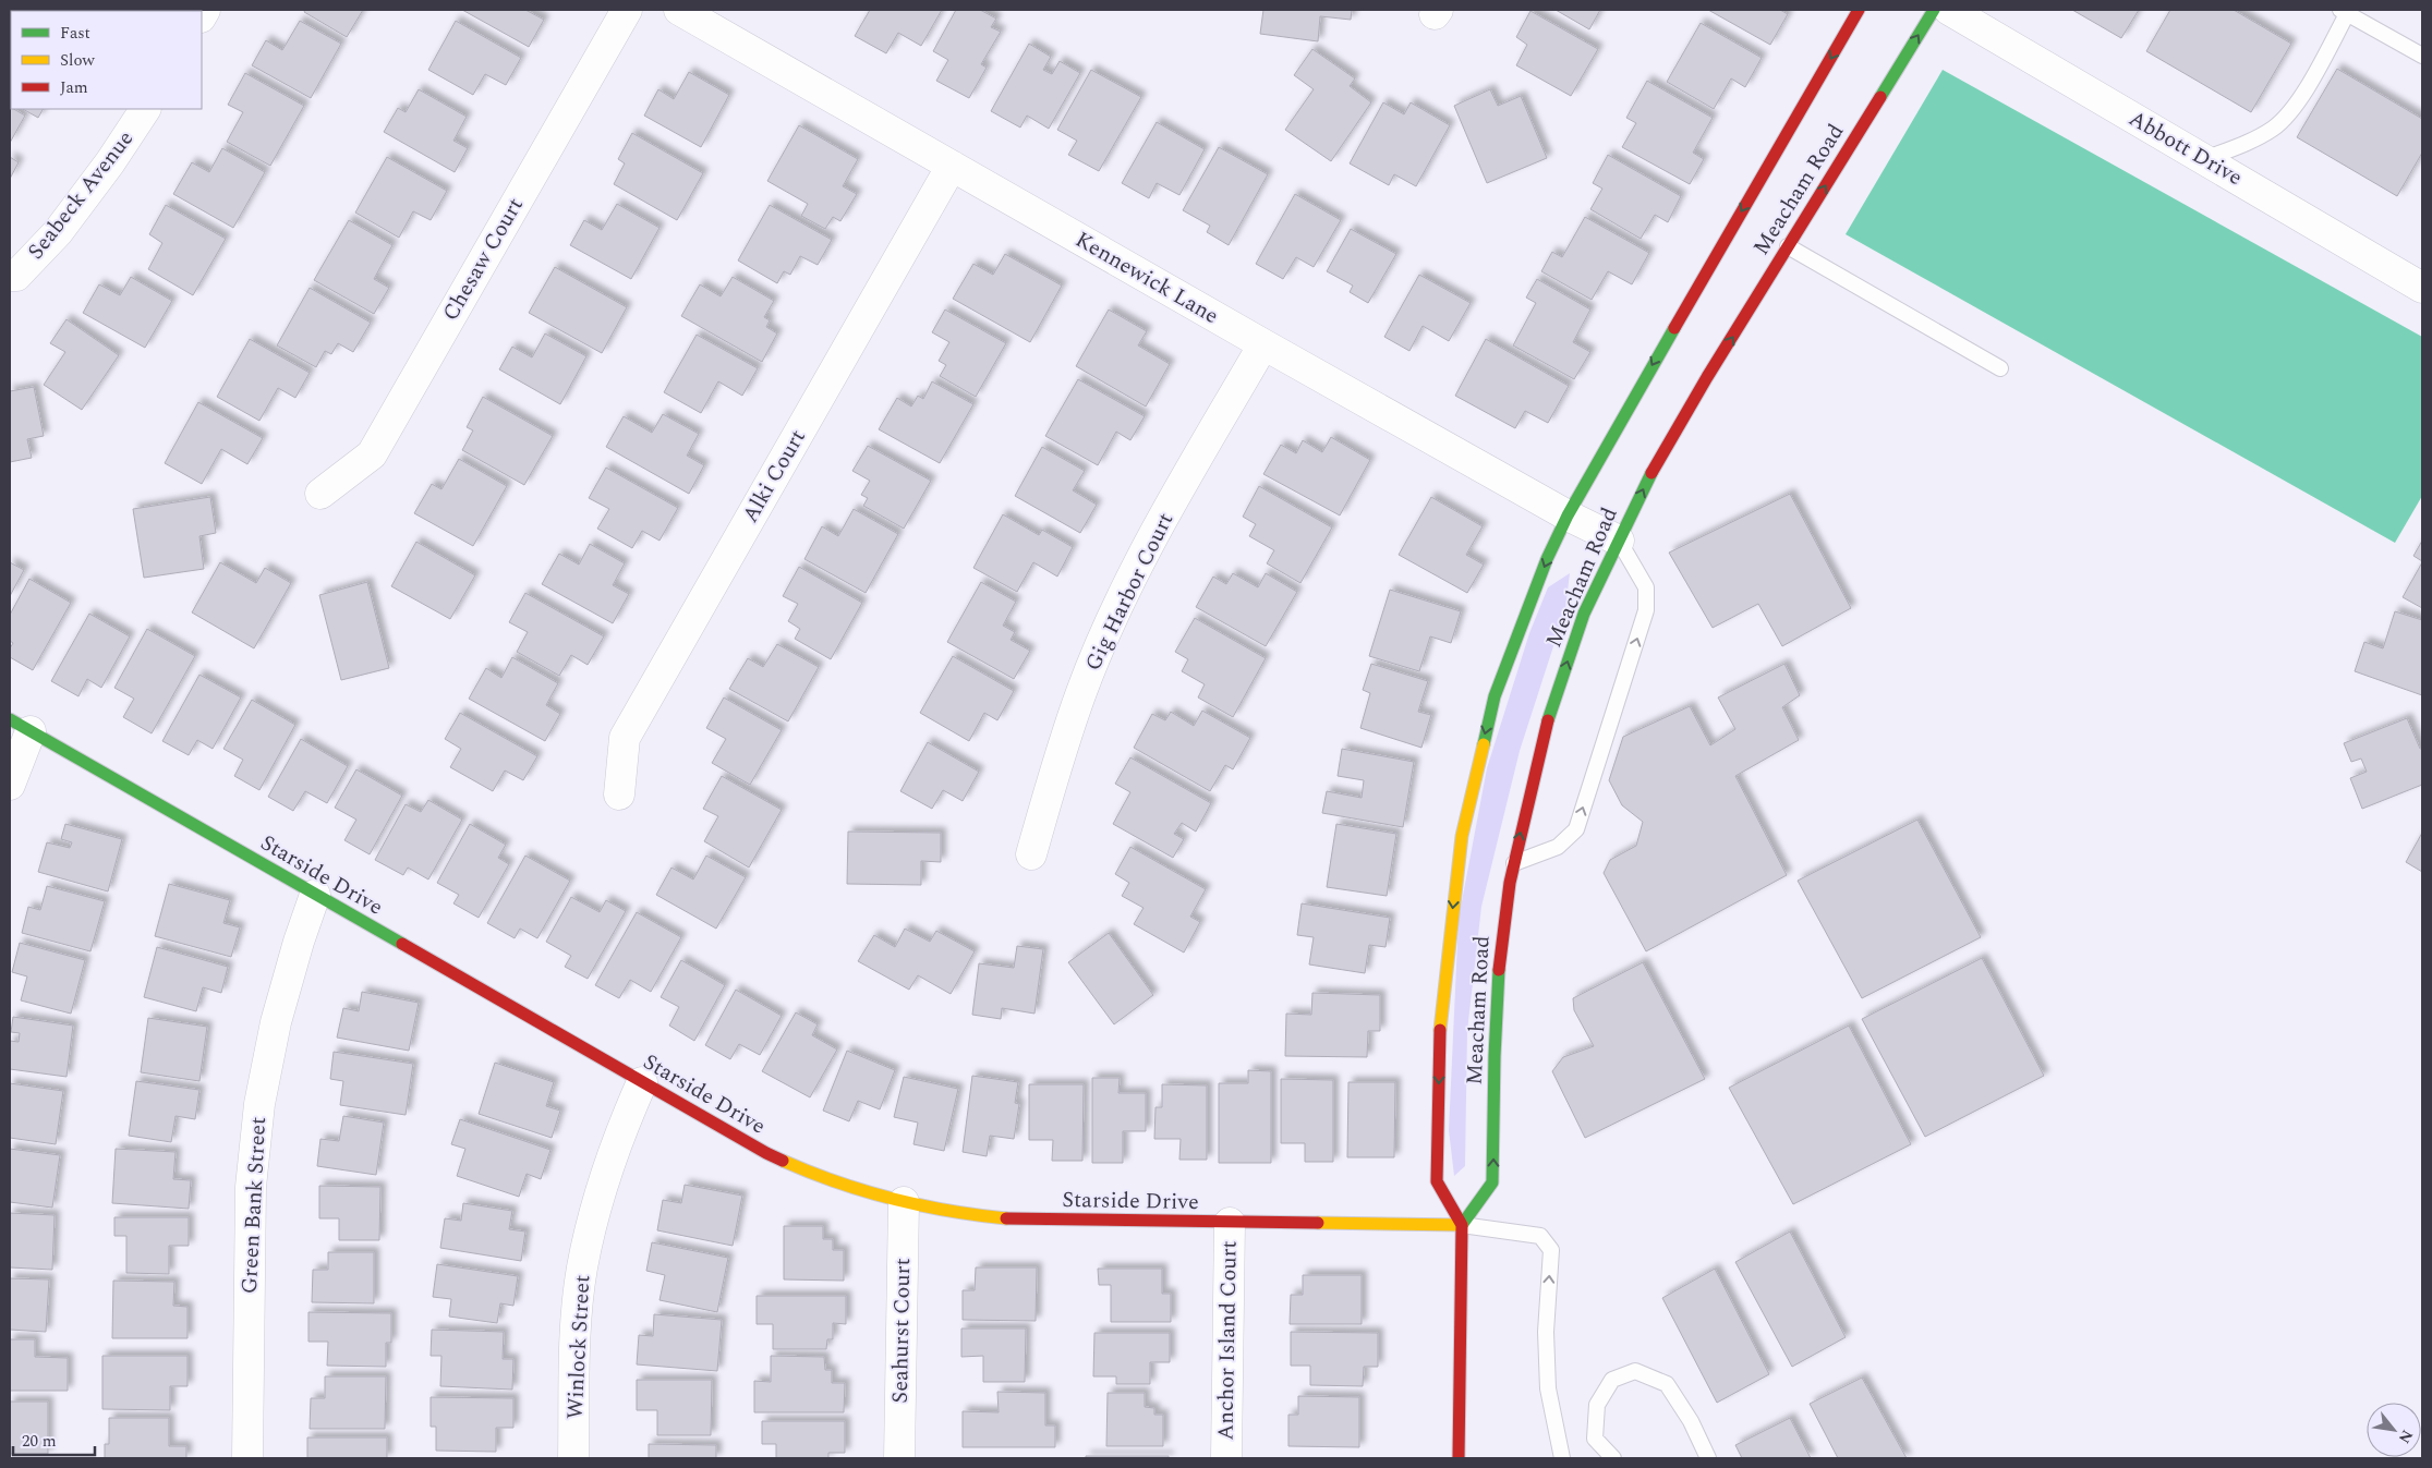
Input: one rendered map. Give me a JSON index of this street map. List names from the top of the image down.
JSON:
{
  "streets": {
    "street": [
      "Abbott Drive",
      "Meacham Road",
      "Seabeck Avenue",
      "Chesaw Court",
      "Kennewick Lane",
      "Alki Court",
      "Gig Harbor Court",
      "Starside Drive",
      "Green Bank Street",
      "Seahurst Court",
      "Anchor Island Court",
      "Winlock Street"
    ]
  },
  "crossings": [
    ["Meacham Road", "Kennewick Lane"],
    ["Meacham Road", "Starside Drive"],
    ["Kennewick Lane", "Alki Court"],
    ["Kennewick Lane", "Gig Harbor Court"],
    ["Starside Drive", "Green Bank Street"],
    ["Starside Drive", "Seahurst Court"],
    ["Starside Drive", "Anchor Island Court"],
    ["Starside Drive", "Winlock Street"]
  ],
  "legend": ["Fast", "Slow", "Jam"],
  "scale_bar": "20 m",
  "north": "bottom right"
}
